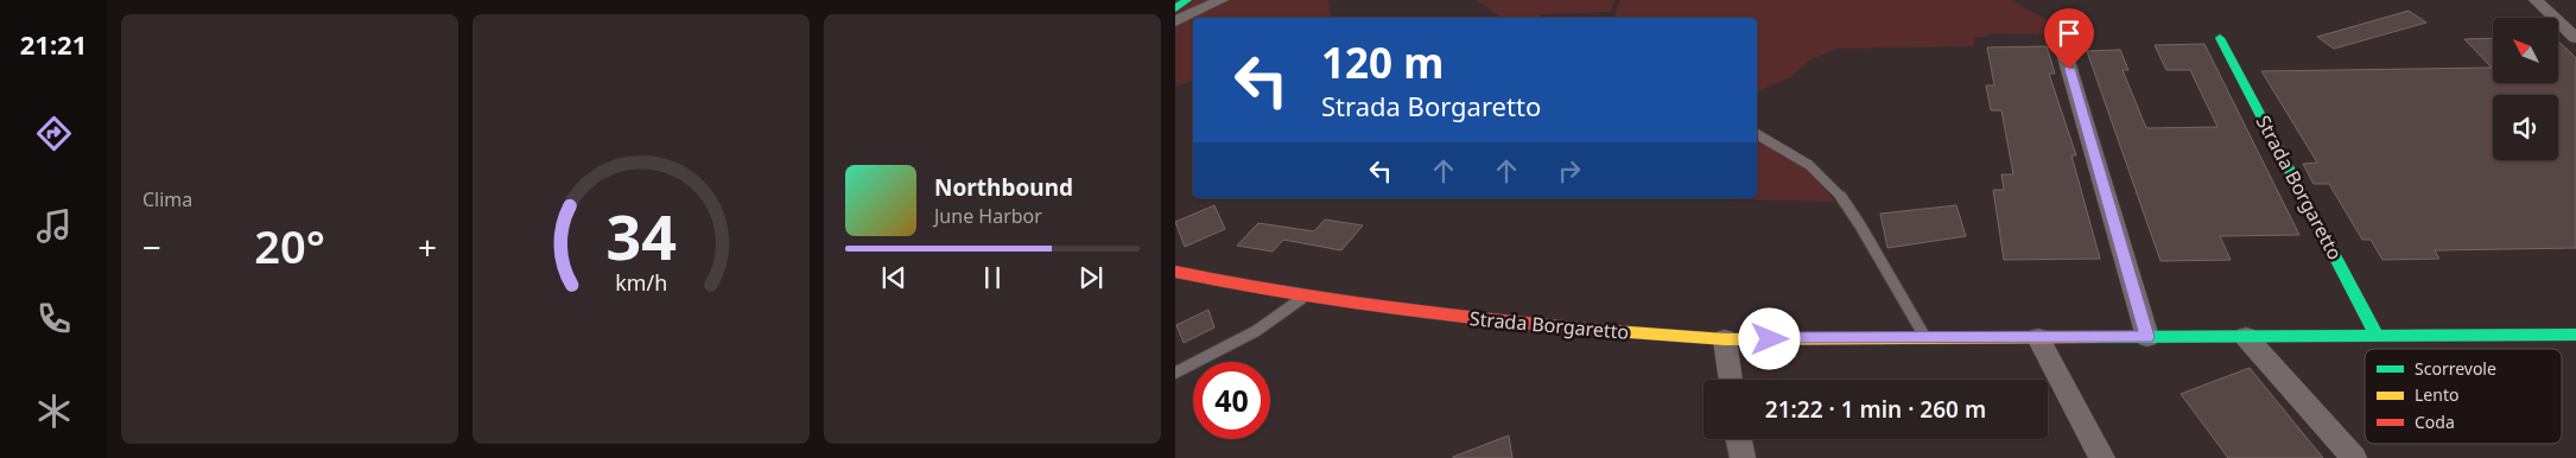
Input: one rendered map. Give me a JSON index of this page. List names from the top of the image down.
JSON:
{
  "streets": {
    "street": ["Strada Borgaretto"]
  },
  "legend": ["Scorrevole", "Lento", "Coda"],
  "north": "top left",
  "page": {
    "tabs": "21:21",
    "tile": "Clima",
    "turn": ["120 m", "Strada Borgaretto"],
    "song": ["Northbound", "June Harbor"],
    "heat": ["−", "20°", "+"],
    "limit": "40",
    "trip": "21:22 · 1 min · 260 m",
    "gauge": ["34", "km/h"]
  }
}
